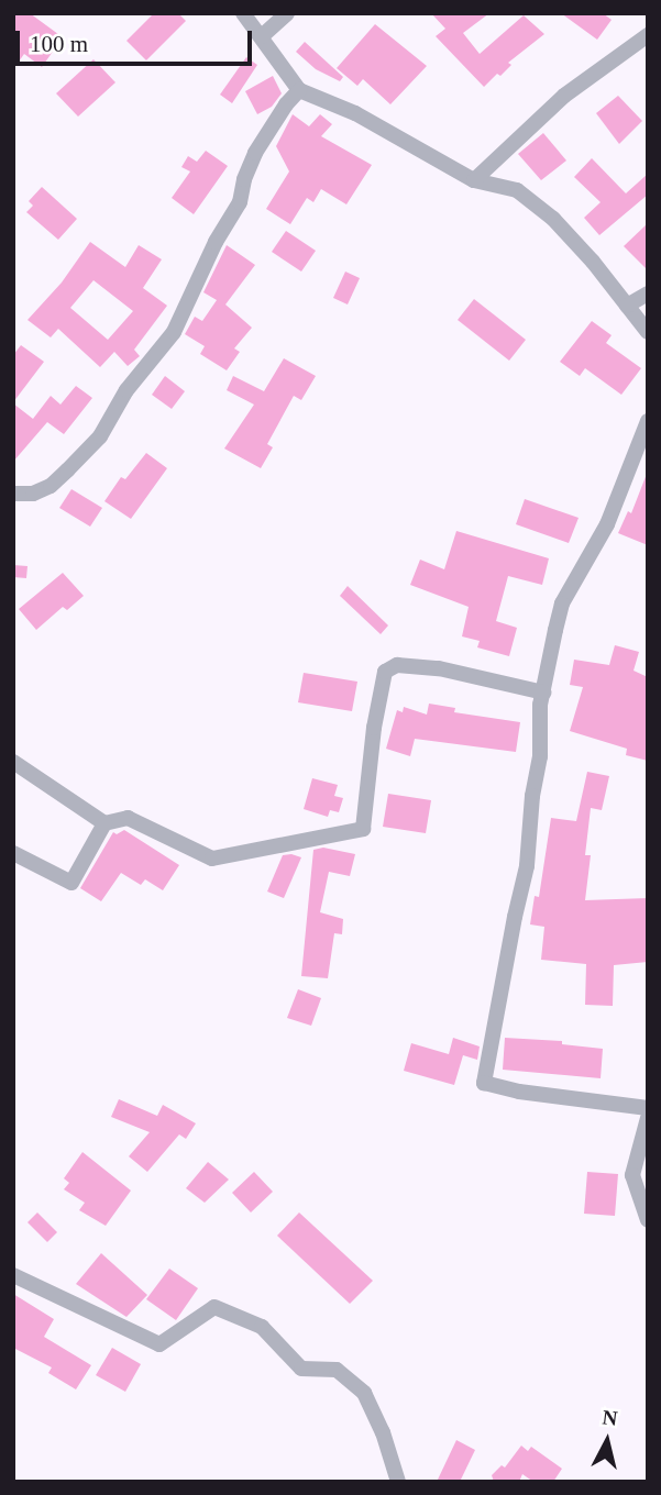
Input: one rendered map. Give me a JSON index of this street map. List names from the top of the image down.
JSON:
{
  "scale_bar": "100 m",
  "north": "top"
}
